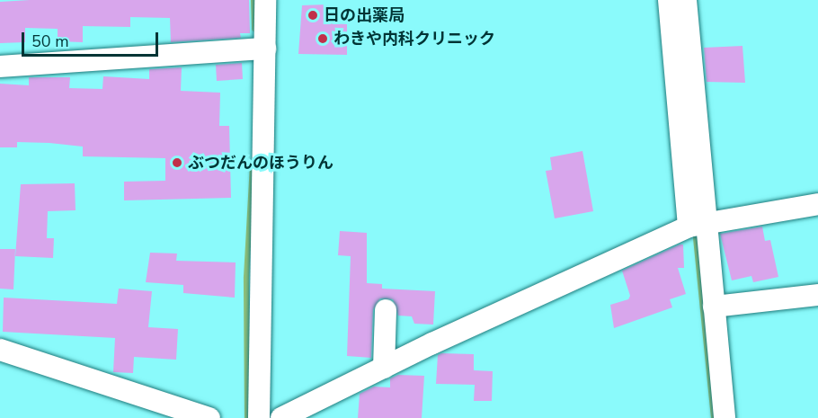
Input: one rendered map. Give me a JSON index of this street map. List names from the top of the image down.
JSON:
{
  "places": ["日の出薬局", "わきや内科クリニック", "ぶつだんのほうりん"],
  "scale_bar": "50 m"
}
